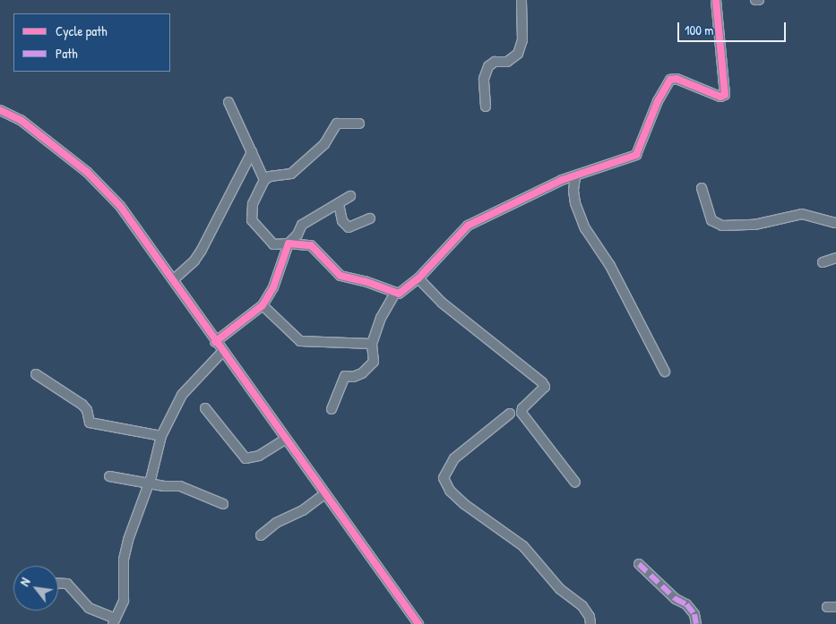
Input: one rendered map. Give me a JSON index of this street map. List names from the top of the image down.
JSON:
{
  "legend": ["Cycle path", "Path"],
  "scale_bar": "100 m",
  "north": "top left"
}
